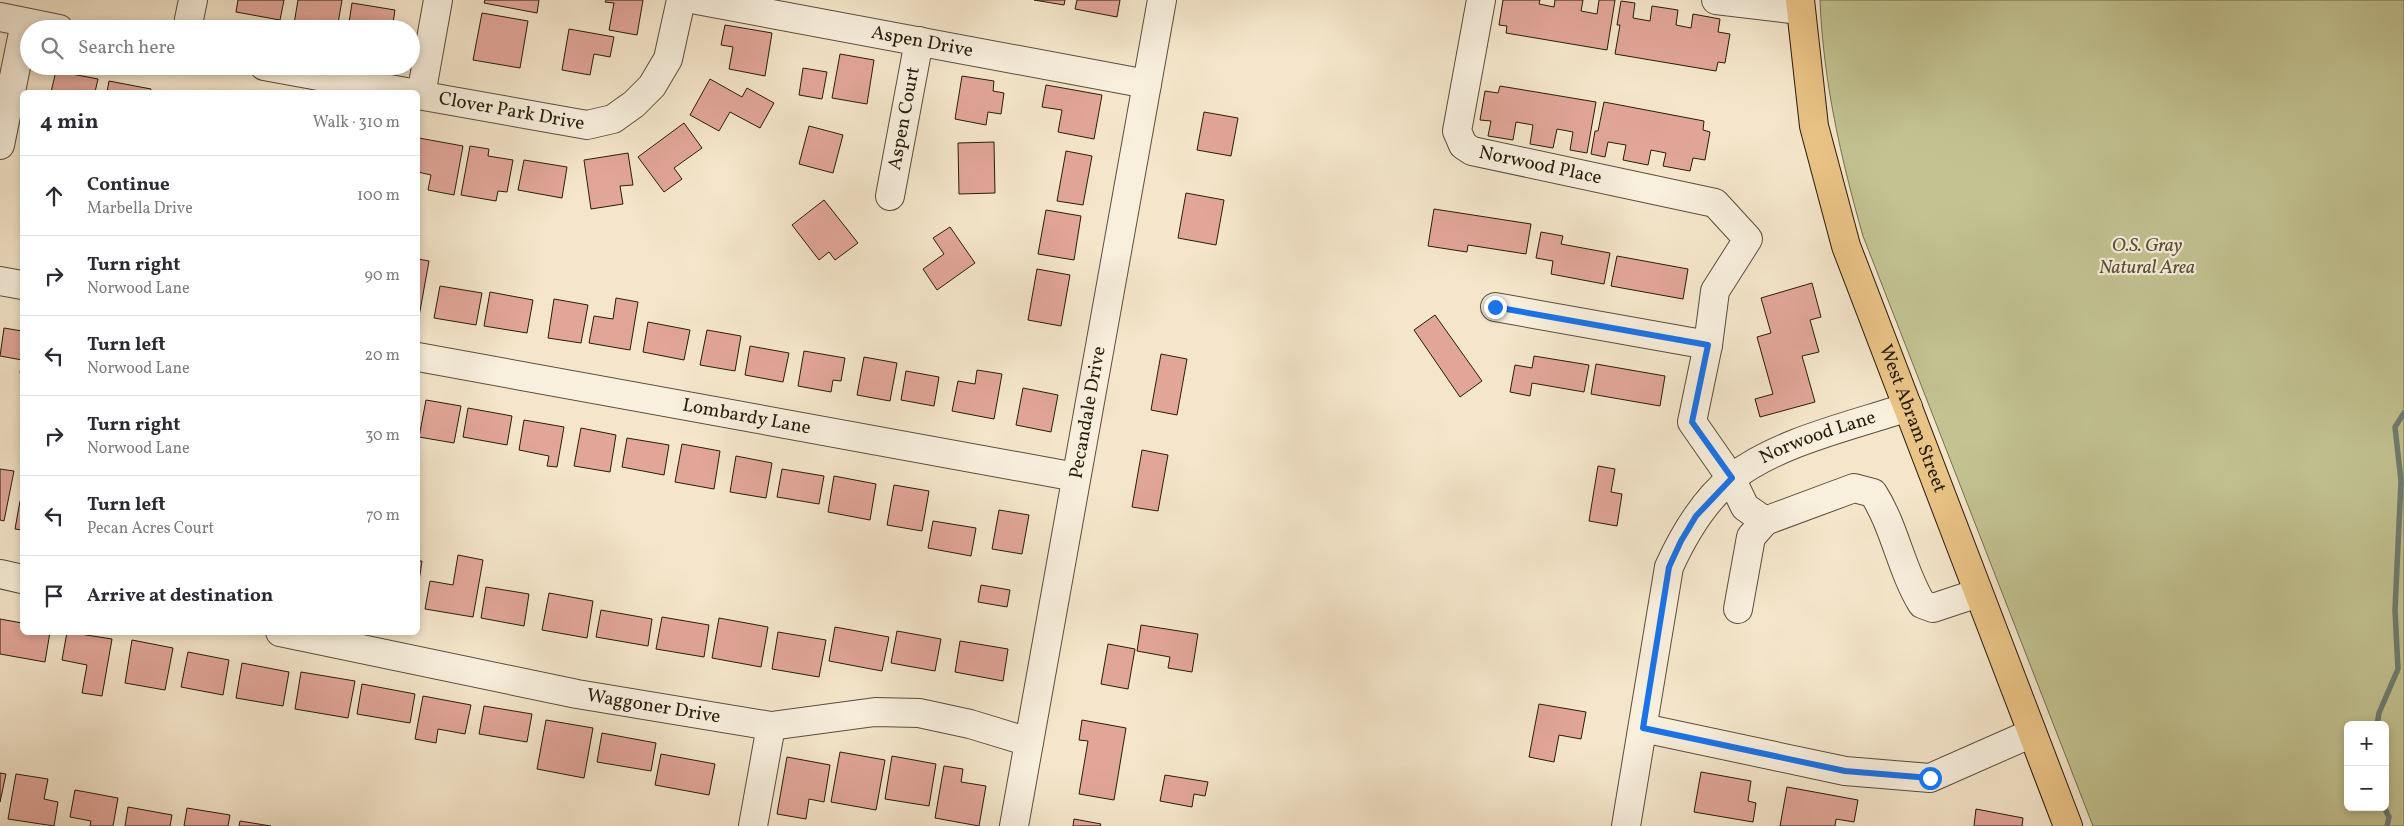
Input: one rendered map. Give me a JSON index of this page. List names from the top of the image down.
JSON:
{
  "streets": {
    "main road": ["West Abram Street"],
    "street": [
      "Aspen Drive",
      "Clover Park Drive",
      "Aspen Court",
      "Norwood Place",
      "Pecandale Drive",
      "Lombardy Lane",
      "Norwood Lane",
      "Waggoner Drive"
    ]
  },
  "crossings": [
    ["Aspen Drive", "Aspen Court"],
    ["Aspen Drive", "Pecandale Drive"],
    ["Pecandale Drive", "Lombardy Lane"],
    ["Pecandale Drive", "Waggoner Drive"],
    ["West Abram Street", "Norwood Lane"]
  ],
  "parks": ["O.S. Gray Natural Area"],
  "page": {
    "search": "Search here",
    "heading": ["4 min", "Walk · 310 m"],
    "list": [
      ["Continue", "Marbella Drive", "100 m"],
      ["Turn right", "Norwood Lane", "90 m"],
      ["Turn left", "Norwood Lane", "20 m"],
      ["Turn right", "Norwood Lane", "30 m"],
      ["Turn left", "Pecan Acres Court", "70 m"],
      "Arrive at destination"
    ],
    "map_buttons": ["+", "−"]
  }
}
